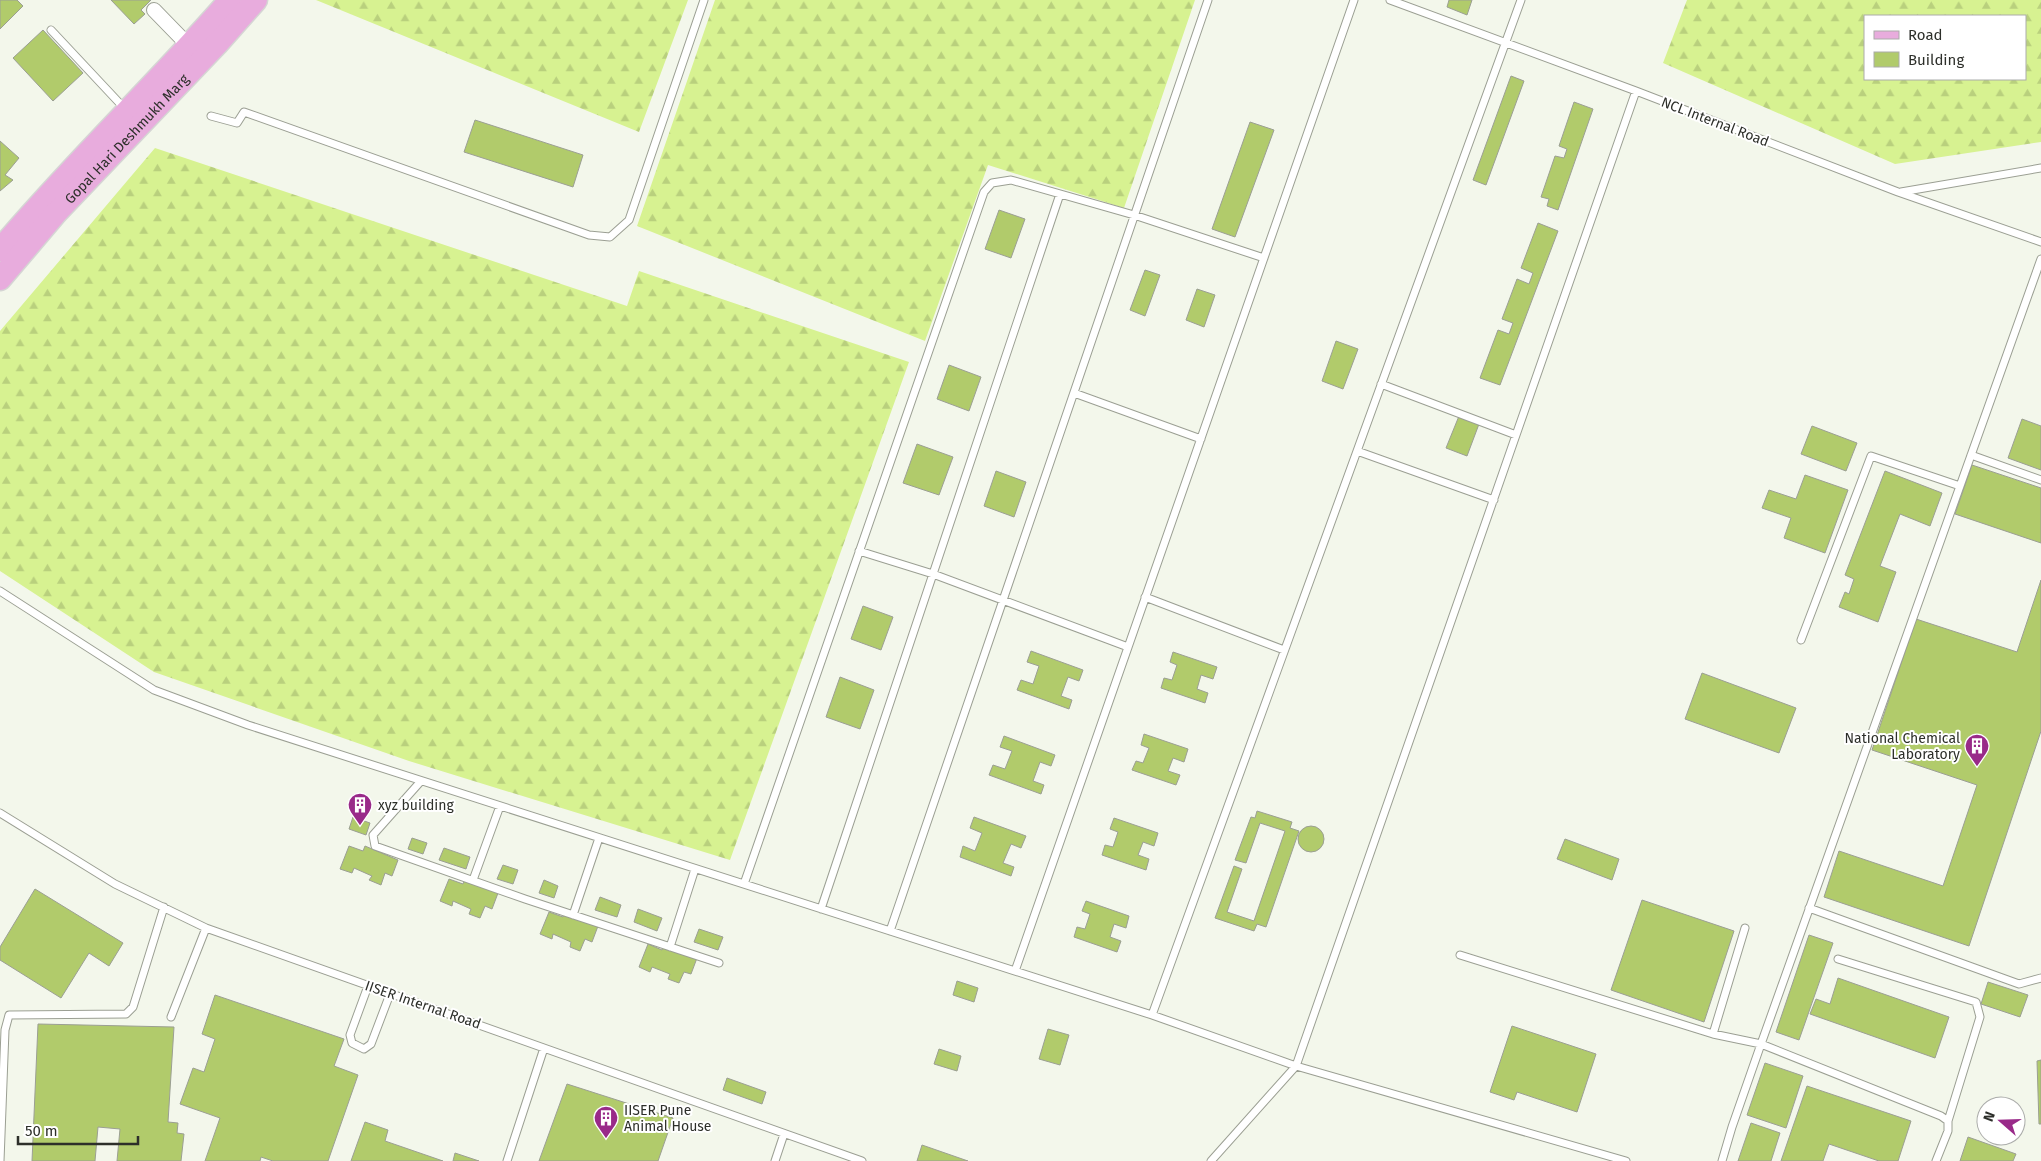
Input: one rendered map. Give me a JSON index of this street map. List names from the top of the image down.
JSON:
{
  "streets": {
    "main road": ["Gopal Hari Deshmukh Marg"],
    "lane": ["NCL Internal Road", "IISER Internal Road"]
  },
  "places": {
    "building": ["National Chemical Laboratory", "xyz building", "IISER Pune Animal House"]
  },
  "legend": ["Road", "Building"],
  "scale_bar": "50 m",
  "north": "left"
}
